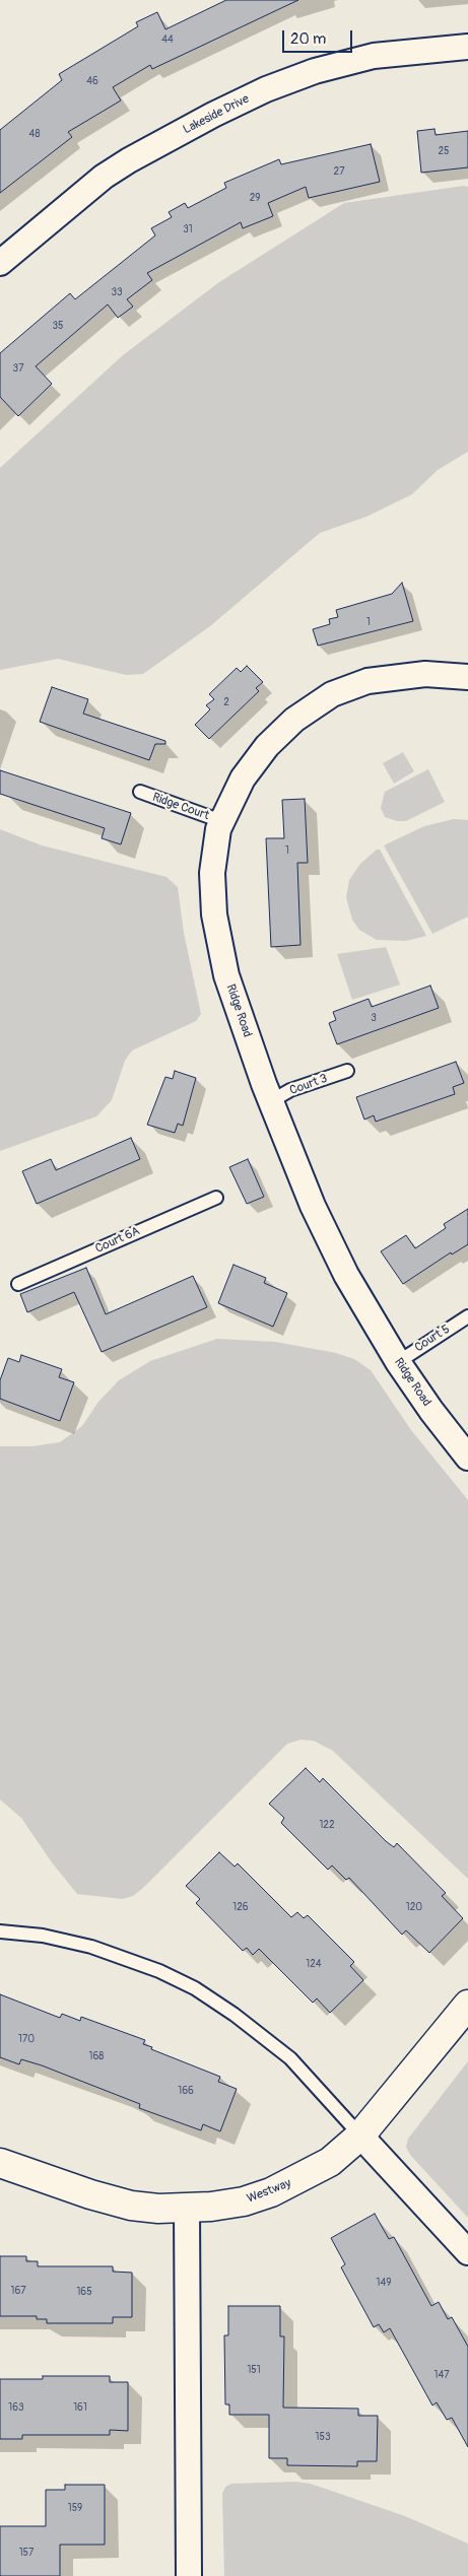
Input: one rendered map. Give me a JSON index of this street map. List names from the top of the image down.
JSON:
{
  "streets": {
    "street": ["Lakeside Drive", "Ridge Road", "Westway"],
    "lane": [
      "Ridge Court",
      "Court 3",
      "Court 6A",
      "Court 5"
    ]
  },
  "crossings": [
    ["Ridge Court", "Ridge Road"],
    ["Ridge Road", "Court 3"],
    ["Ridge Road", "Court 5"]
  ],
  "house_numbers": [
    "44",
    "46",
    "48",
    "25",
    "27",
    "29",
    "31",
    "33",
    "35",
    "37",
    "1",
    "2",
    "1",
    "3",
    "122",
    "126",
    "120",
    "124",
    "170",
    "168",
    "166",
    "149",
    "167",
    "165",
    "151",
    "147",
    "163",
    "161",
    "153",
    "159",
    "157"
  ],
  "scale_bar": "20 m"
}
